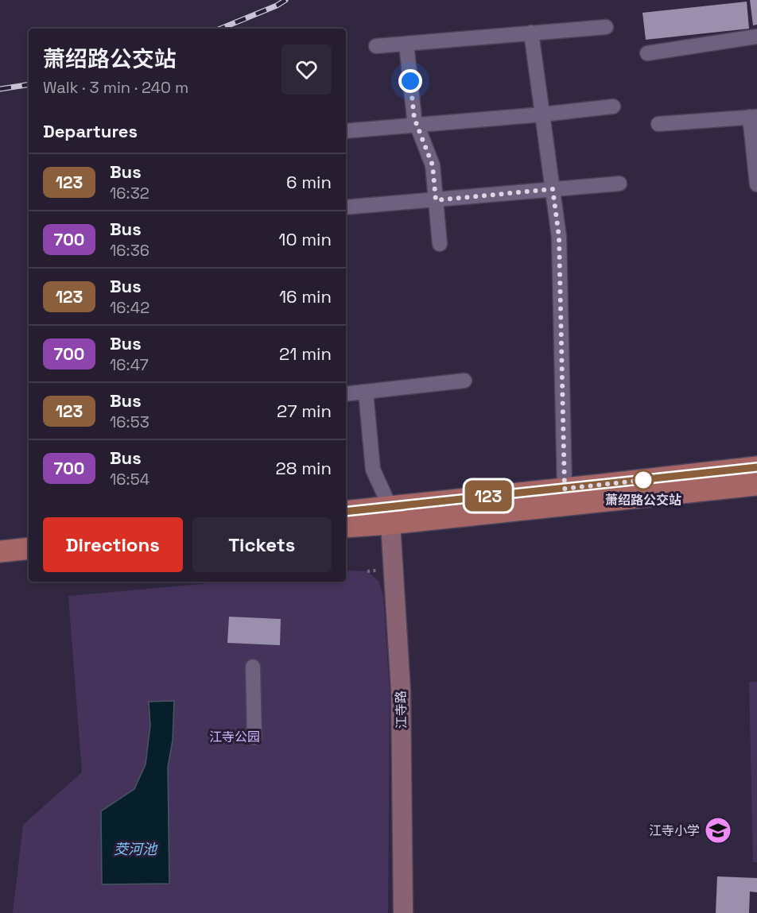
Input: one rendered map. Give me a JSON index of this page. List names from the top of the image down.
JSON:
{
  "streets": {
    "street": ["江寺路"]
  },
  "water": ["茭河池"],
  "parks": ["江寺公园"],
  "places": {
    "other": ["萧绍路公交站"],
    "school or university": ["江寺小学"]
  },
  "lines": ["bus line 123"],
  "page": {
    "on_map": "123",
    "heading": [
      ["萧绍路公交站", "Walk · 3 min · 240 m"],
      "Departures"
    ],
    "list": [
      {
        "mark": "123",
        "name": "Bus",
        "note": "16:32",
        "value": "6 min"
      },
      {
        "mark": "700",
        "name": "Bus",
        "note": "16:36",
        "value": "10 min"
      },
      {
        "mark": "123",
        "name": "Bus",
        "note": "16:42",
        "value": "16 min"
      },
      {
        "mark": "700",
        "name": "Bus",
        "note": "16:47",
        "value": "21 min"
      },
      {
        "mark": "123",
        "name": "Bus",
        "note": "16:53",
        "value": "27 min"
      },
      {
        "mark": "700",
        "name": "Bus",
        "note": "16:54",
        "value": "28 min"
      }
    ],
    "buttons": ["Directions", "Tickets"]
  }
}
